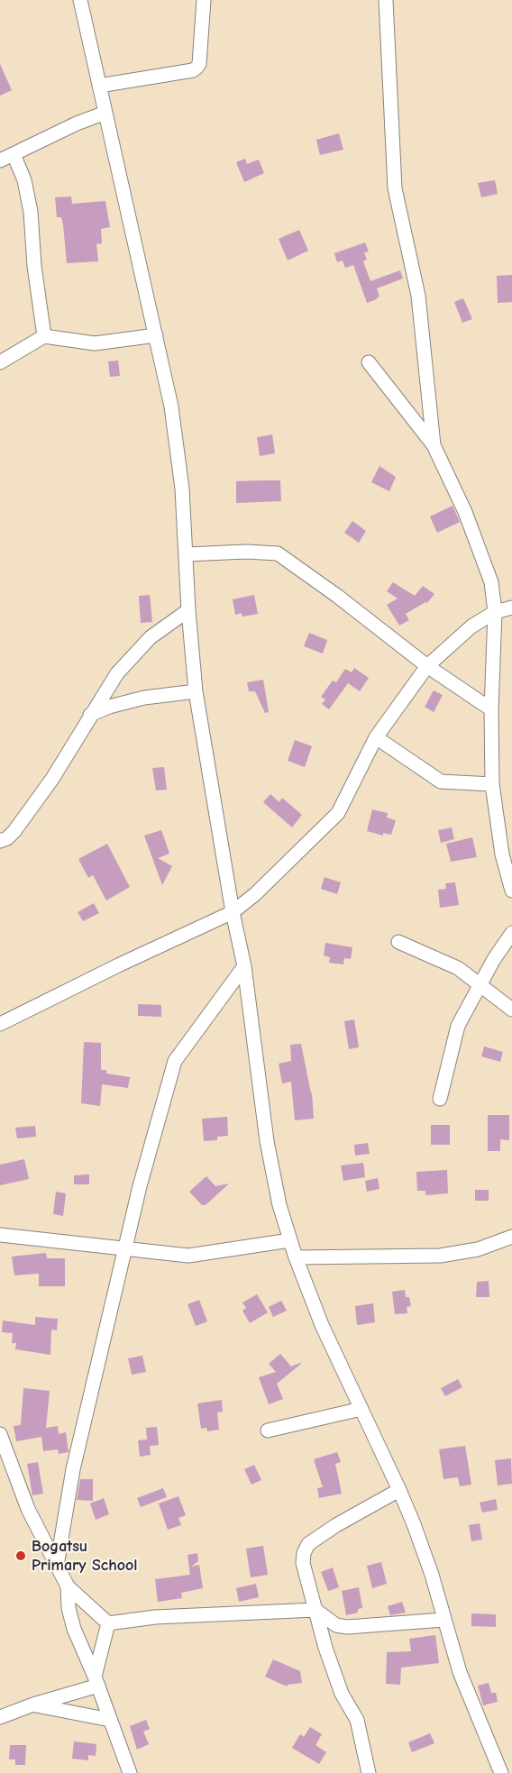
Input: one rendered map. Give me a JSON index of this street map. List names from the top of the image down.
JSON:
{
  "places": ["Bogatsu Primary School"]
}
